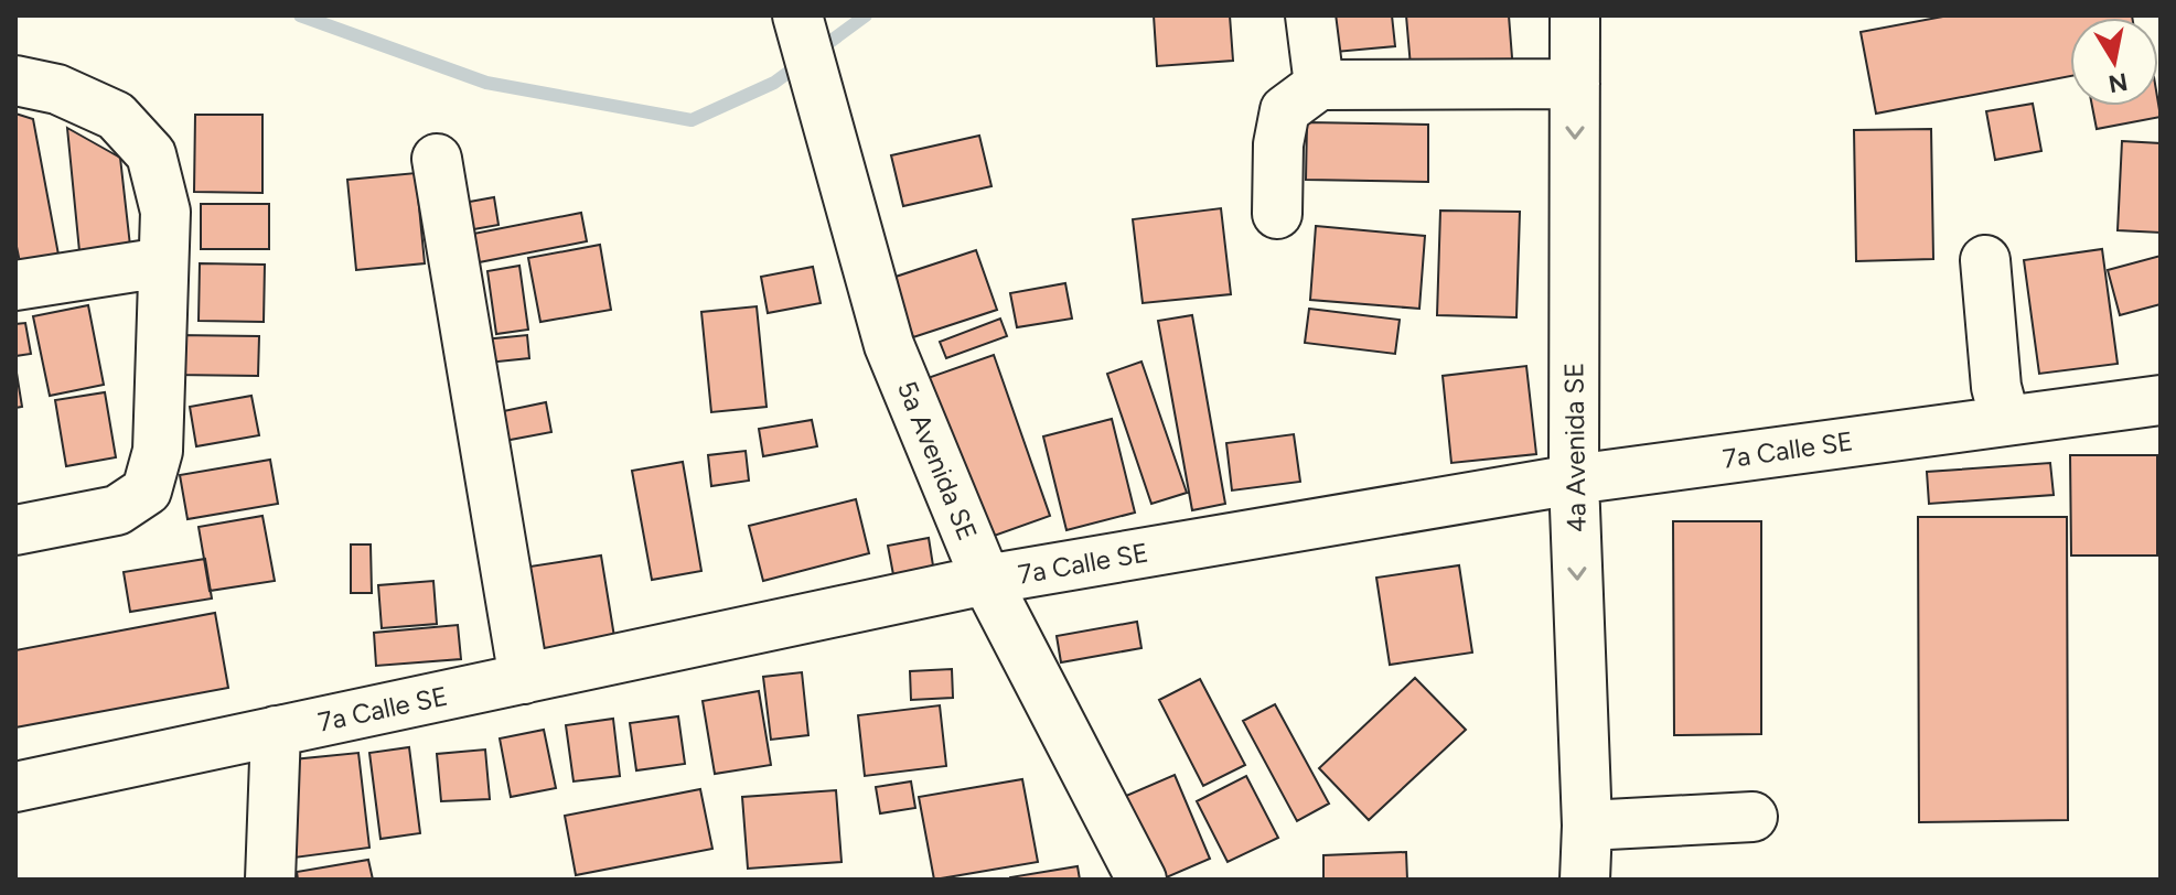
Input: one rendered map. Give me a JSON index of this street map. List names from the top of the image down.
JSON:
{
  "streets": {
    "street": ["4a Avenida SE", "7a Calle SE", "5a Avenida SE"]
  },
  "crossings": [
    ["4a Avenida SE", "7a Calle SE"],
    ["7a Calle SE", "5a Avenida SE"]
  ],
  "one_way": ["4a Avenida SE"],
  "north": "bottom"
}
